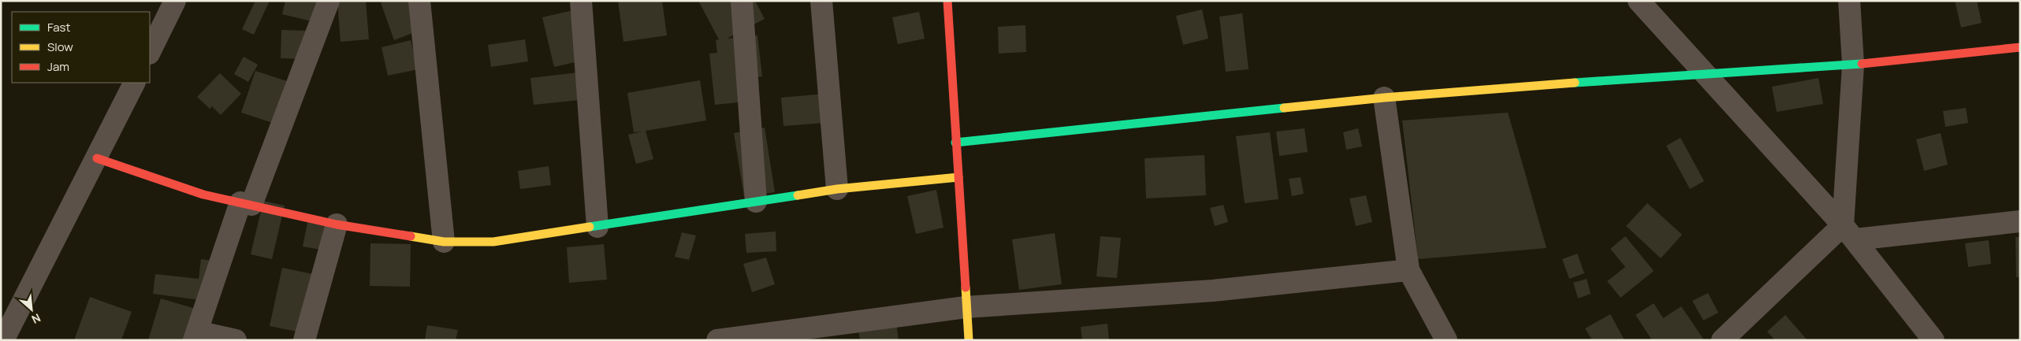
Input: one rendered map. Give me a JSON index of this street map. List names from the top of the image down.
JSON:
{
  "legend": ["Fast", "Slow", "Jam"],
  "north": "bottom right"
}
